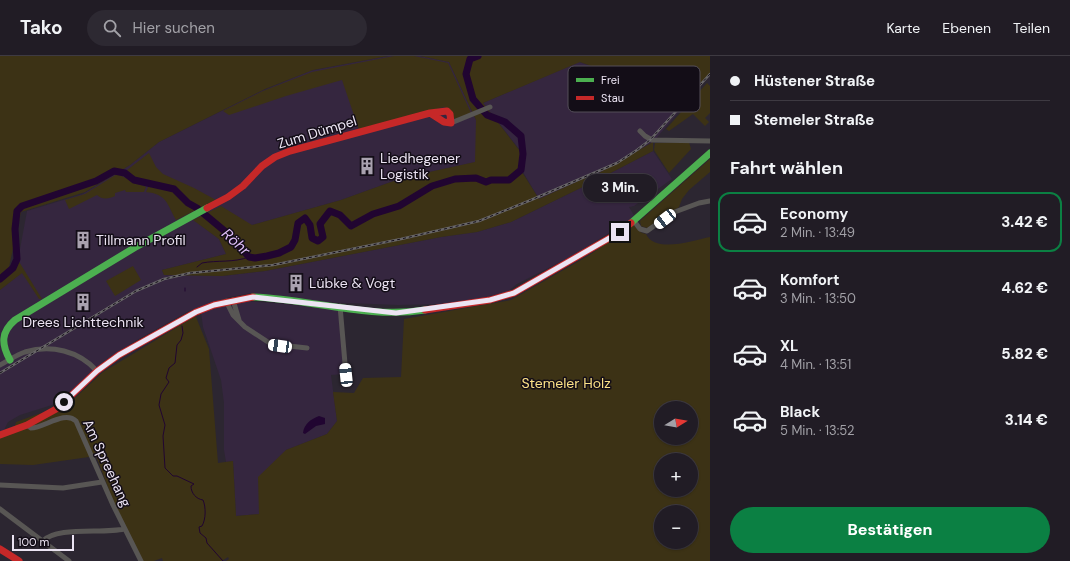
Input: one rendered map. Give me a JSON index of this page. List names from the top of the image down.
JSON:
{
  "streets": {
    "main road": ["Zum Dümpel"],
    "street": ["Am Spreehang"]
  },
  "water": ["Röhr"],
  "parks": ["Stemeler Holz"],
  "places": {
    "building": [
      "Liedhegener Logistik",
      "Tillmann Profil",
      "Lübke & Vogt",
      "Drees Lichttechnik"
    ]
  },
  "legend": ["Frei", "Stau"],
  "scale_bar": "100 m",
  "north": "right",
  "page": {
    "header": "Tako",
    "search": "Hier suchen",
    "nav": ["Karte", "Ebenen", "Teilen"],
    "banner": ["Hüstener Straße", "Stemeler Straße"],
    "heading": "Fahrt wählen",
    "bubble": "3 Min.",
    "list": [
      {
        "name": "Economy",
        "note": "2 Min. · 13:49",
        "value": "3.42 €"
      },
      {
        "name": "Komfort",
        "note": "3 Min. · 13:50",
        "value": "4.62 €"
      },
      {
        "name": "XL",
        "note": "4 Min. · 13:51",
        "value": "5.82 €"
      },
      {
        "name": "Black",
        "note": "5 Min. · 13:52",
        "value": "3.14 €"
      }
    ],
    "map_buttons": ["+", "−"],
    "buttons": "Bestätigen",
    "scale": "100 m"
  }
}
